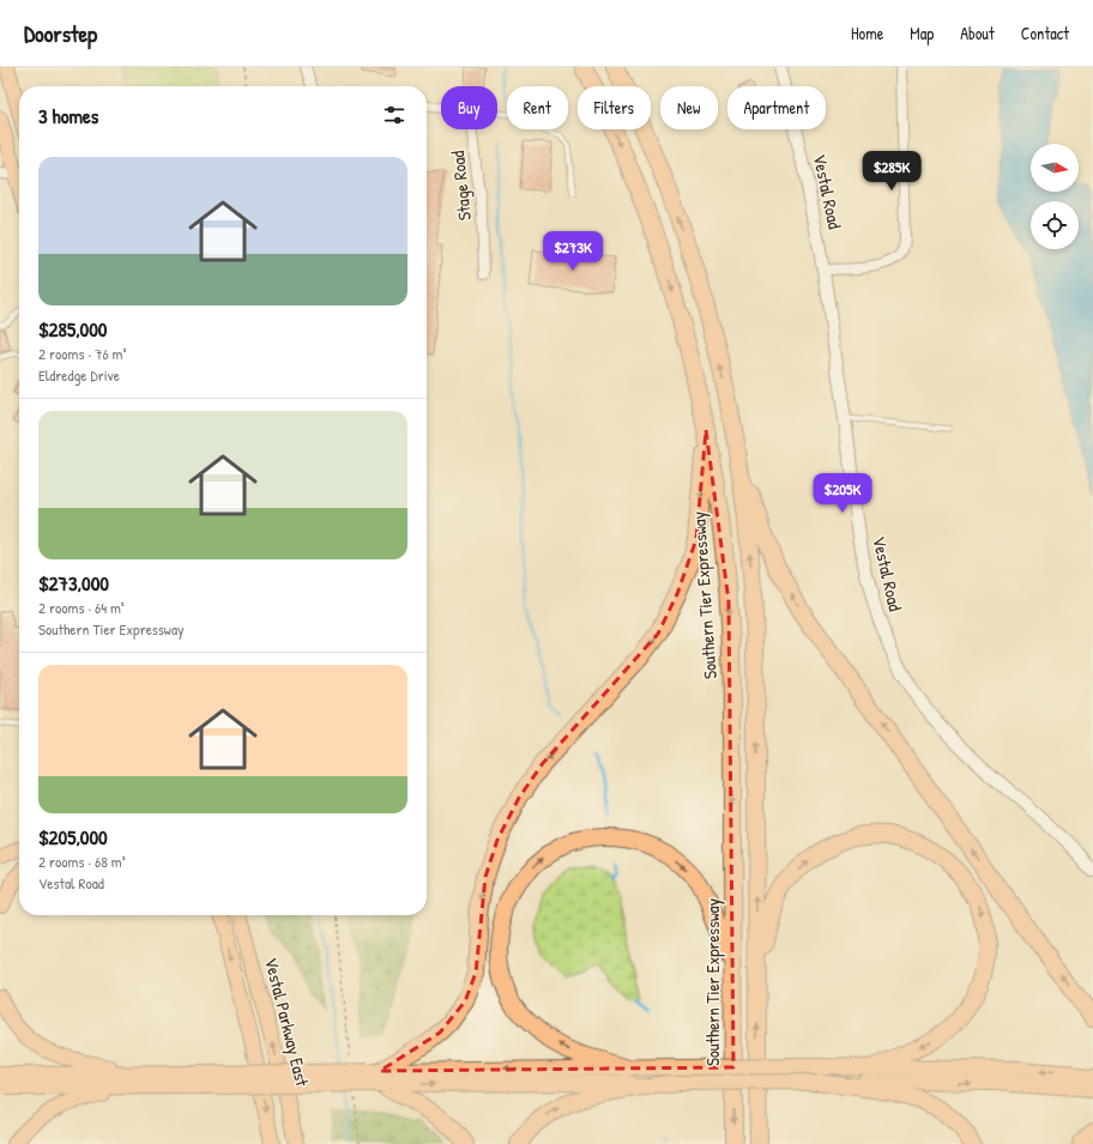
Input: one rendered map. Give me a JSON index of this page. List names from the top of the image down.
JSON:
{
  "streets": {
    "highway": ["Southern Tier Expressway"],
    "main road": ["Vestal Parkway East"],
    "street": ["Stage Road", "Vestal Road"]
  },
  "north": "right",
  "page": {
    "header": "Doorstep",
    "nav": [
      "Home",
      "Map",
      "About",
      "Contact"
    ],
    "chip": [
      "Buy",
      "Rent",
      "Filters",
      "New",
      "Apartment"
    ],
    "heading": "3 homes",
    "list": [
      {
        "name": "$285,000",
        "note": "2 rooms · 76 m² · Eldredge Drive"
      },
      {
        "name": "$273,000",
        "note": "2 rooms · 64 m² · Southern Tier Expressway"
      },
      {
        "name": "$205,000",
        "note": "2 rooms · 68 m² · Vestal Road"
      }
    ],
    "price": ["$285K", "$273K", "$205K"]
  }
}
